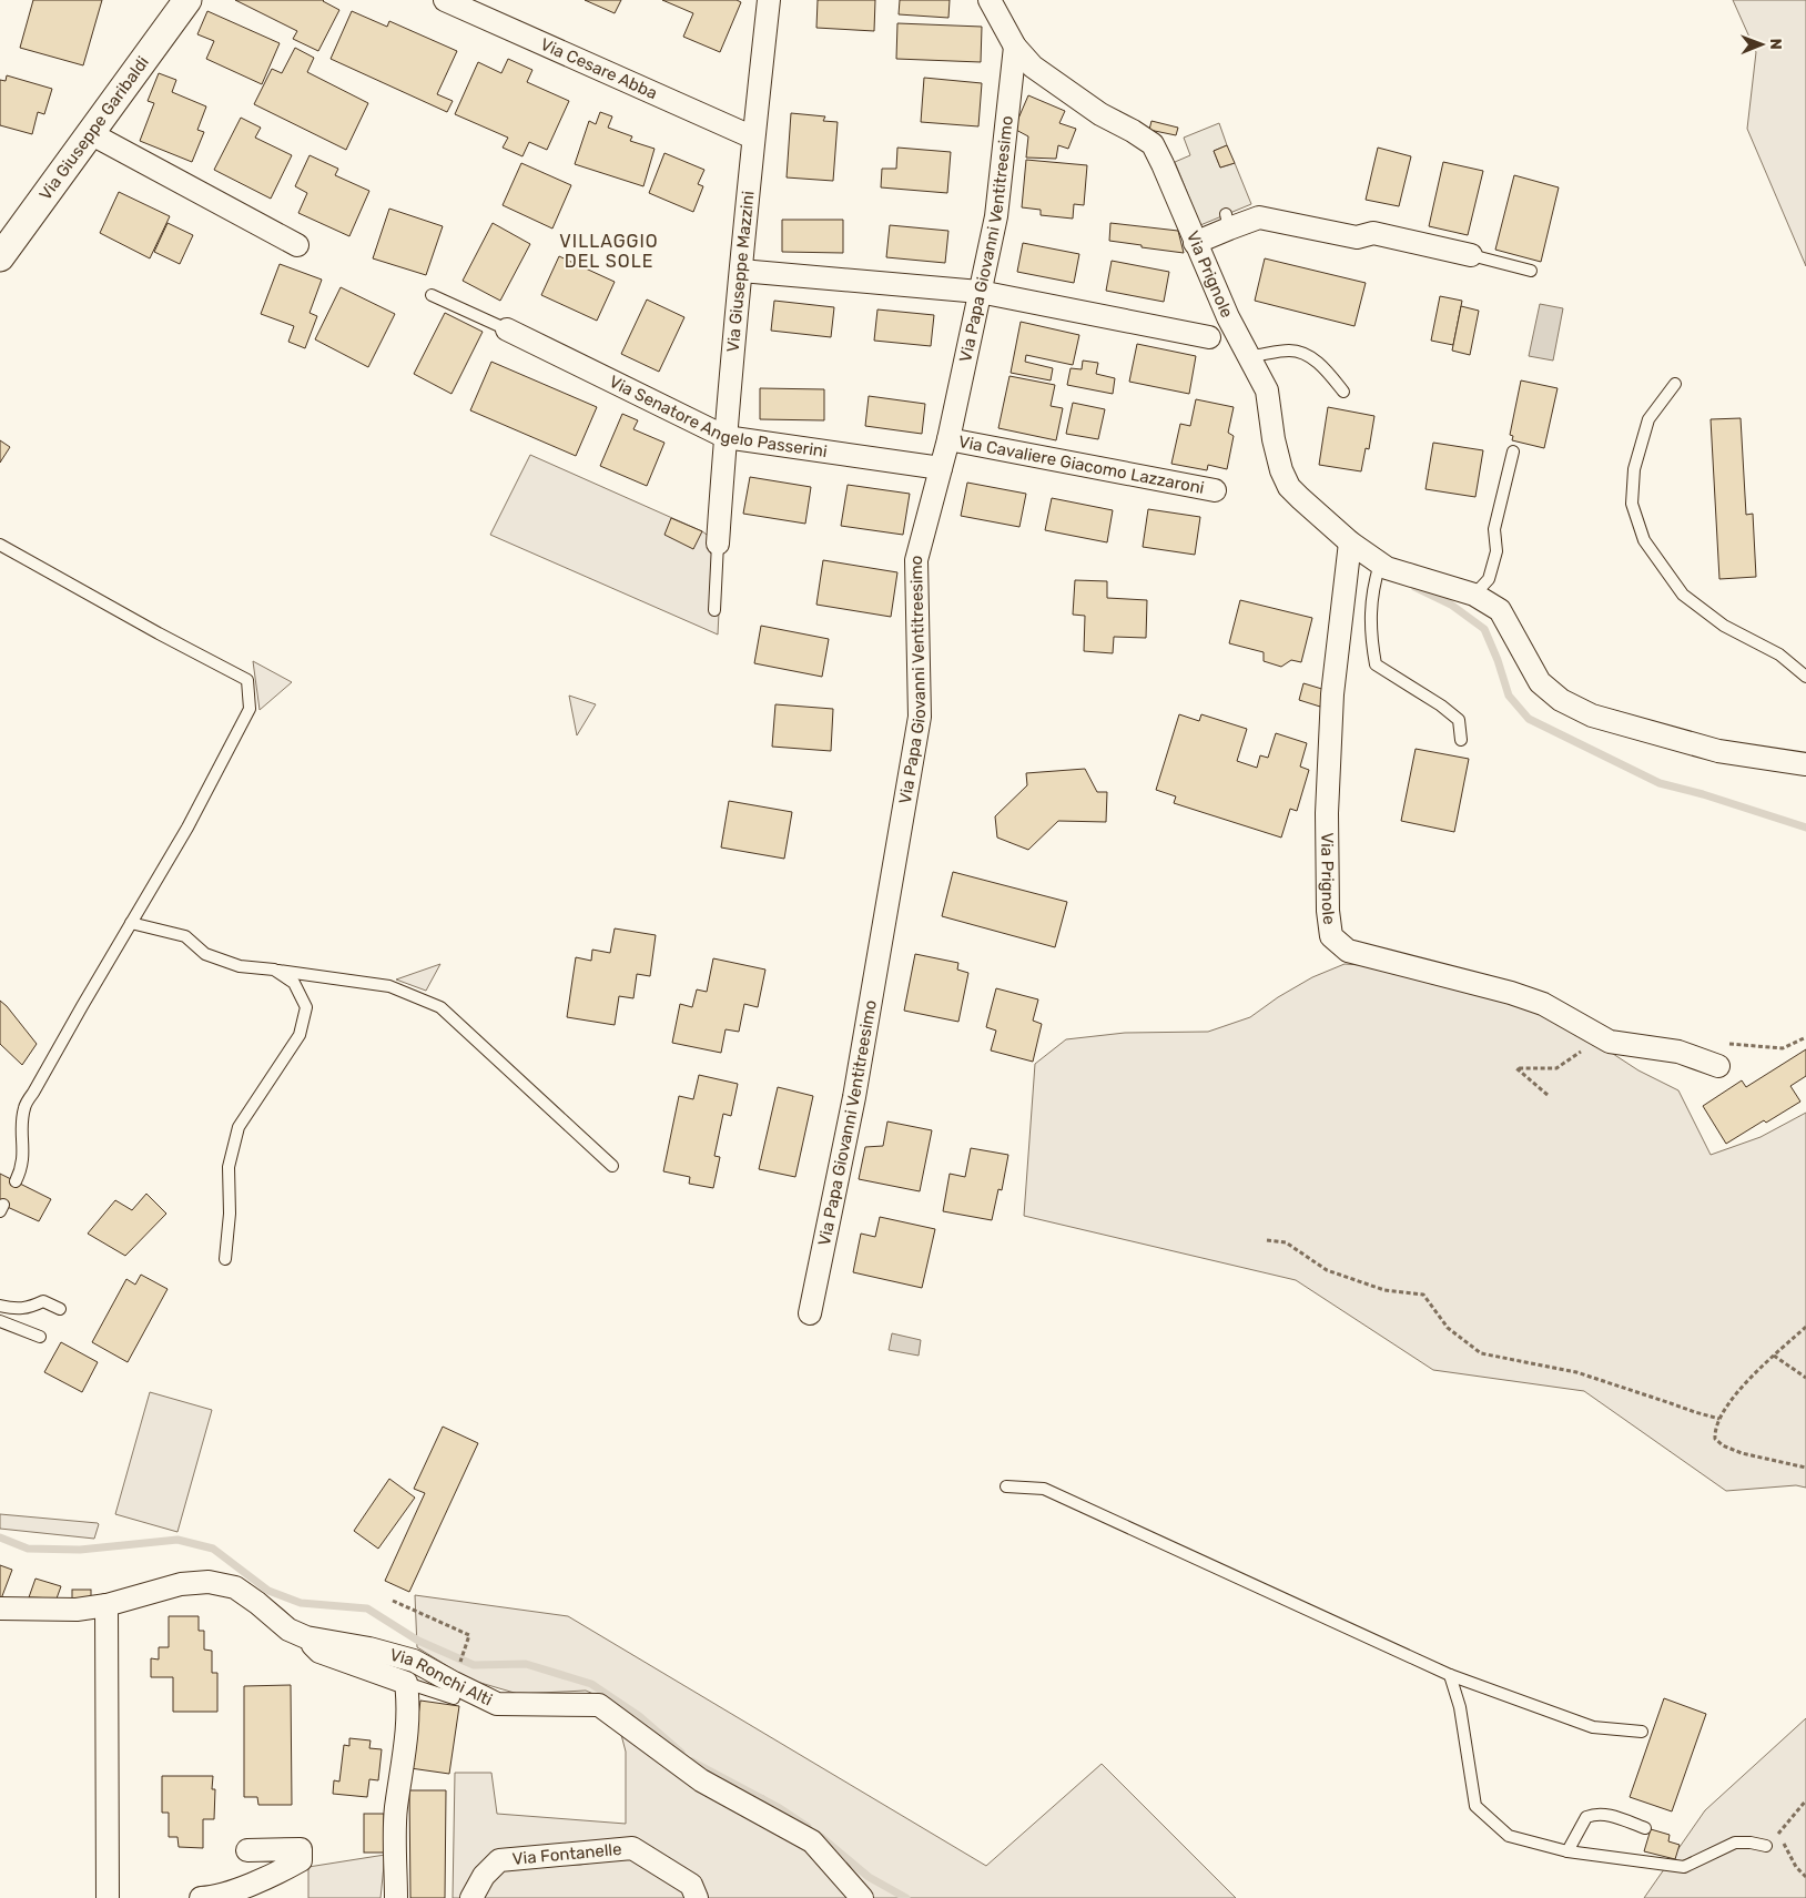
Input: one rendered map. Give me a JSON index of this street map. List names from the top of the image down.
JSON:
{
  "streets": {
    "street": [
      "Via Cesare Abba",
      "Via Giuseppe Garibaldi",
      "Via Papa Giovanni Ventitreesimo",
      "Via Giuseppe Mazzini",
      "Via Prignole",
      "Via Senatore Angelo Passerini",
      "Via Cavaliere Giacomo Lazzaroni",
      "Via Ronchi Alti",
      "Via Fontanelle"
    ]
  },
  "crossings": [
    ["Via Cesare Abba", "Via Giuseppe Mazzini"],
    ["Via Papa Giovanni Ventitreesimo", "Via Prignole"],
    ["Via Papa Giovanni Ventitreesimo", "Via Senatore Angelo Passerini"],
    ["Via Papa Giovanni Ventitreesimo", "Via Cavaliere Giacomo Lazzaroni"],
    ["Via Giuseppe Mazzini", "Via Senatore Angelo Passerini"]
  ],
  "districts": ["VILLAGGIO DEL SOLE"],
  "north": "right"
}
